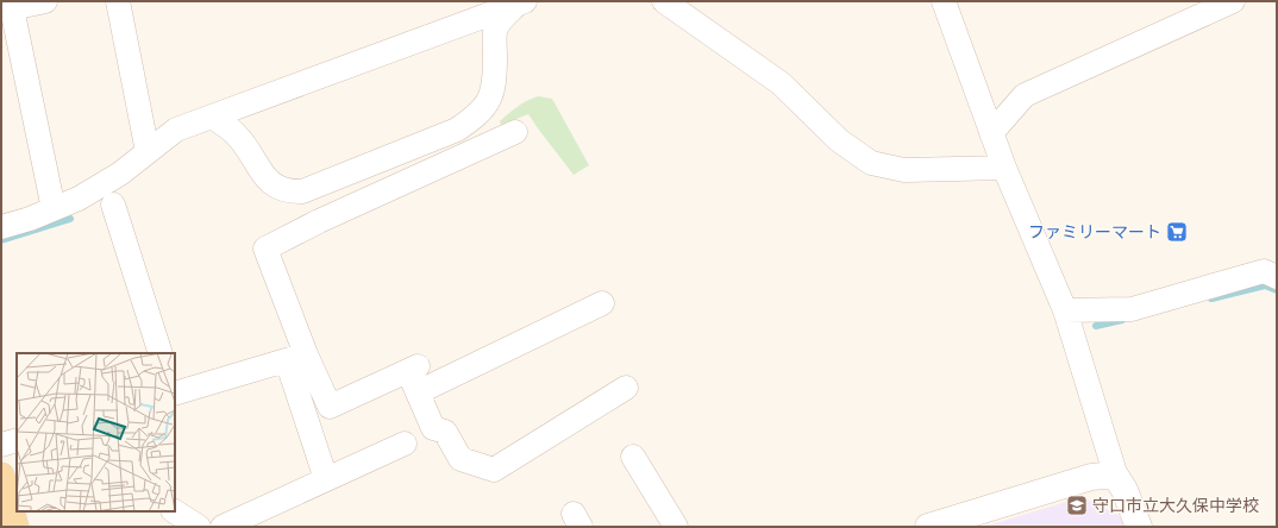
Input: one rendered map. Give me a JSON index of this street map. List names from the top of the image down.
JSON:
{
  "places": {
    "supermarket": ["ファミリーマート"],
    "school or university": ["守口市立大久保中学校"]
  }
}
